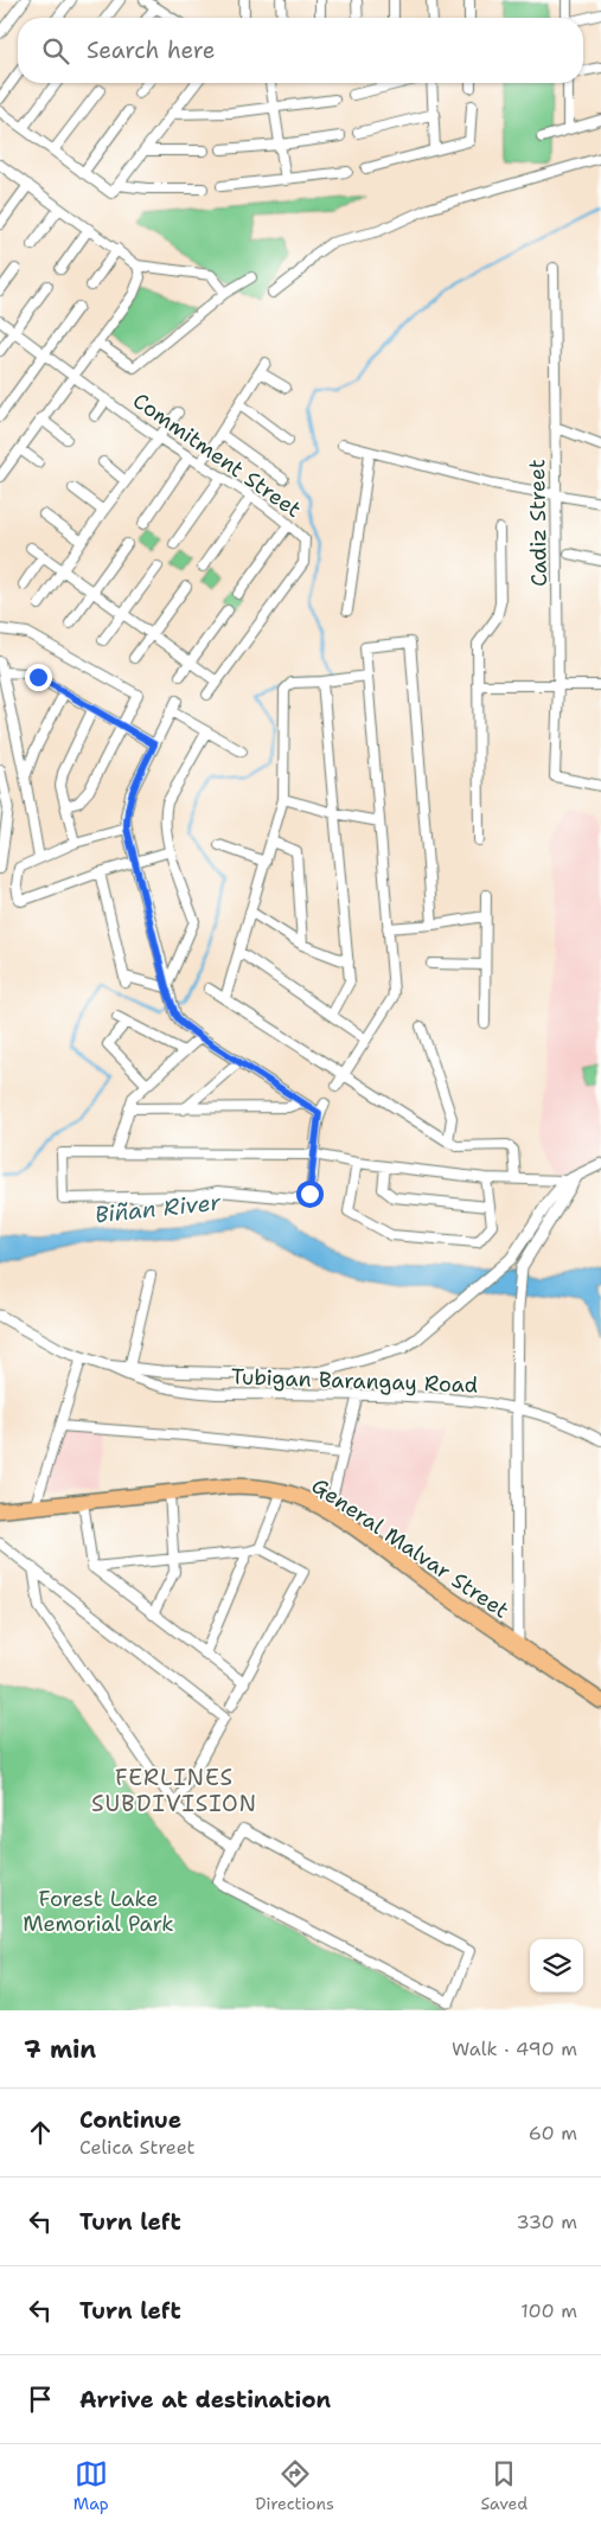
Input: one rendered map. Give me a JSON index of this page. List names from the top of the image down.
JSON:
{
  "streets": {
    "highway": ["General Malvar Street"],
    "street": ["Commitment Street", "Cadiz Street", "Tubigan Barangay Road"]
  },
  "districts": ["FERLINES SUBDIVISION"],
  "water": ["Biñan River"],
  "parks": ["Forest Lake Memorial Park"],
  "page": {
    "search": "Search here",
    "heading": ["7 min", "Walk · 490 m"],
    "list": [
      ["Continue", "Celica Street", "60 m"],
      ["Turn left", "330 m"],
      ["Turn left", "100 m"],
      "Arrive at destination"
    ],
    "nav": ["Map", "Directions", "Saved"]
  }
}
